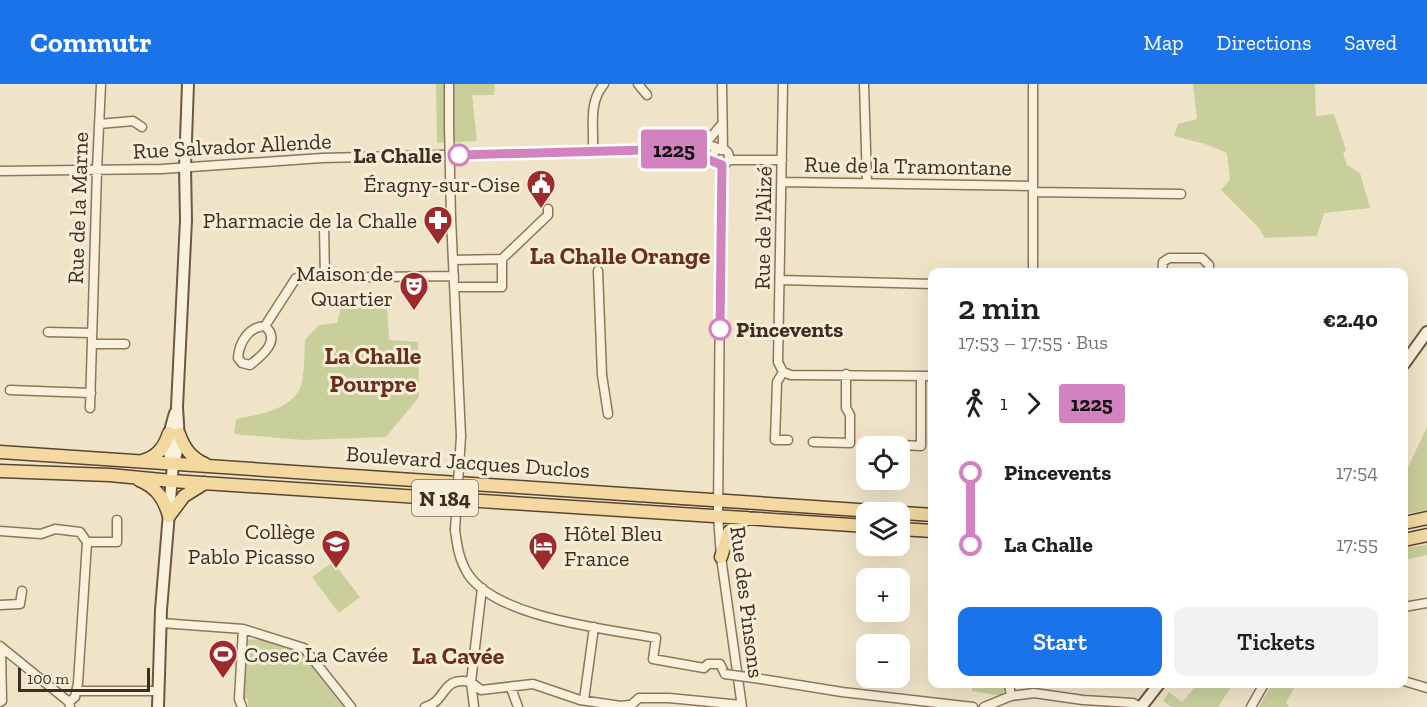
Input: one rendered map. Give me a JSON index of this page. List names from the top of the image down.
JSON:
{
  "streets": {
    "main road": ["Boulevard Jacques Duclos", "N 184"],
    "street": [
      "Rue Salvador Allende",
      "Rue de la Tramontane",
      "Rue de la Marne",
      "Rue de l'Alizé",
      "Rue des Pinsons"
    ]
  },
  "crossings": [
    ["Rue Salvador Allende", "Rue de la Marne"],
    ["Rue de la Tramontane", "Rue de l'Alizé"],
    ["Boulevard Jacques Duclos", "N 184"],
    ["Boulevard Jacques Duclos", "Rue des Pinsons"],
    ["N 184", "Rue des Pinsons"]
  ],
  "districts": ["La Challe Orange", "La Challe Pourpre", "La Cavée"],
  "places": {
    "other": ["La Challe", "Pincevents"],
    "public building": ["Éragny-sur-Oise"],
    "pharmacy": ["Pharmacie de la Challe"],
    "theatre": ["Maison de Quartier"],
    "school or university": ["Collège Pablo Picasso"],
    "hotel": ["Hôtel Bleu France"],
    "sports": ["Cosec La Cavée"]
  },
  "lines": ["bus line 1225"],
  "scale_bar": "100 m",
  "page": {
    "header": "Commutr",
    "nav": ["Map", "Directions", "Saved"],
    "on_map": "1225",
    "heading": ["2 min", "17:53 – 17:55 · Bus", "€2.40"],
    "legs": ["1", "1225"],
    "map_buttons": ["+", "−"],
    "list": [
      {
        "name": "Pincevents",
        "value": "17:54"
      },
      {
        "name": "La Challe",
        "value": "17:55"
      }
    ],
    "buttons": ["Start", "Tickets"],
    "scale": "100 m"
  }
}
